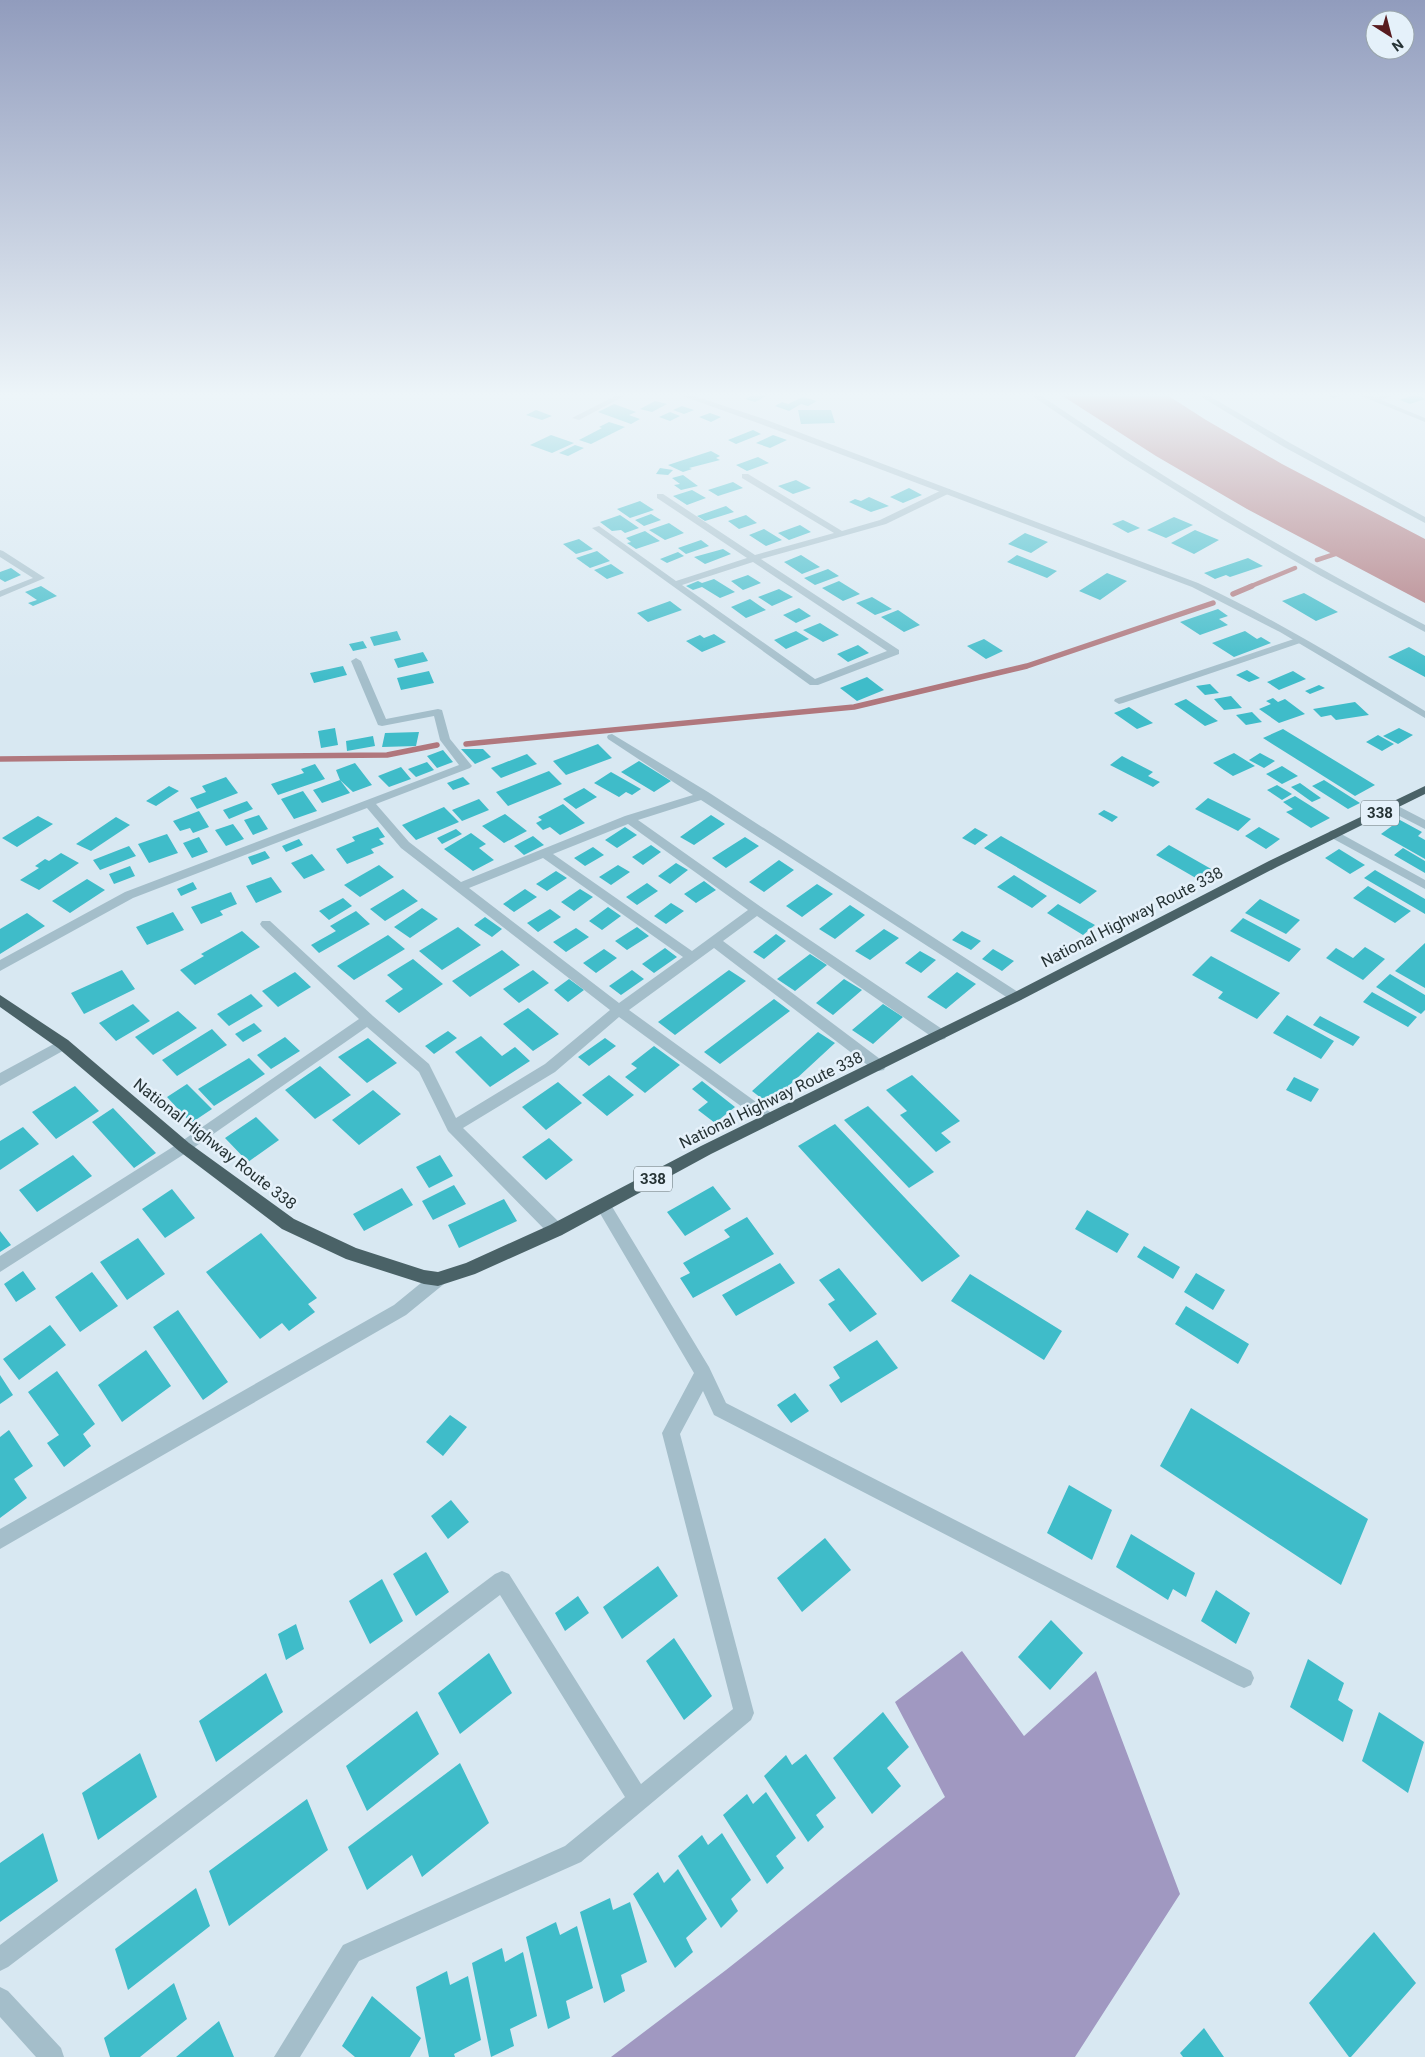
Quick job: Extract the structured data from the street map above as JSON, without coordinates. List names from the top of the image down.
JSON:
{
  "streets": {
    "highway": ["338", "National Highway Route 338"]
  },
  "north": "bottom right"
}
